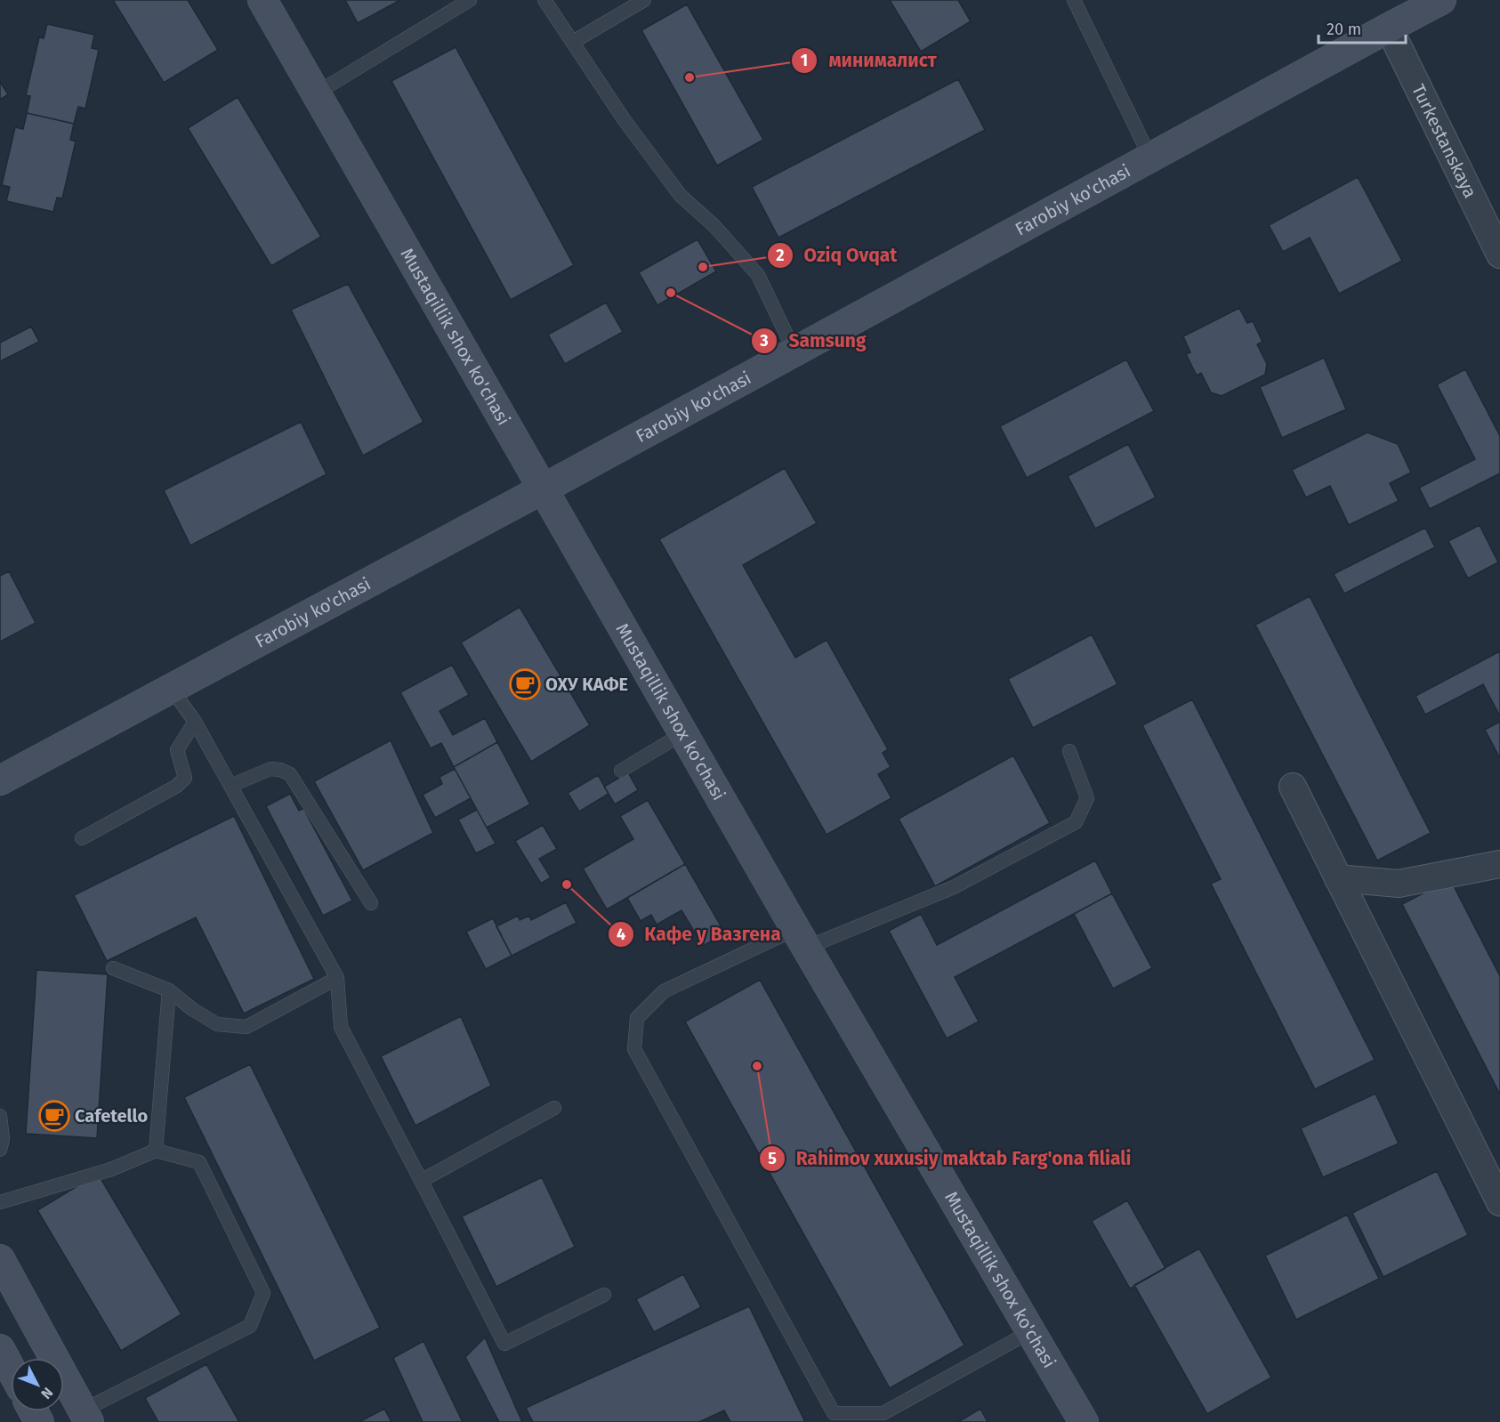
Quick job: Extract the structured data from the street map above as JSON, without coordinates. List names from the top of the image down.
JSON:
{
  "streets": {
    "main road": ["Farobiy ko'chasi", "Mustaqillik shox ko'chasi"],
    "street": ["Turkestanskaya"]
  },
  "crossings": [
    ["Turkestanskaya", "Farobiy ko'chasi"],
    ["Farobiy ko'chasi", "Mustaqillik shox ko'chasi"]
  ],
  "places": {
    "other": [
      "минималист",
      "Oziq Ovqat",
      "Samsung",
      "Кафе у Вазгена",
      "Rahimov xuxusiy maktab Farg'ona filiali"
    ],
    "cafe": ["ОХУ КАФЕ", "Cafetello"]
  },
  "scale_bar": "20 m",
  "north": "bottom right"
}
